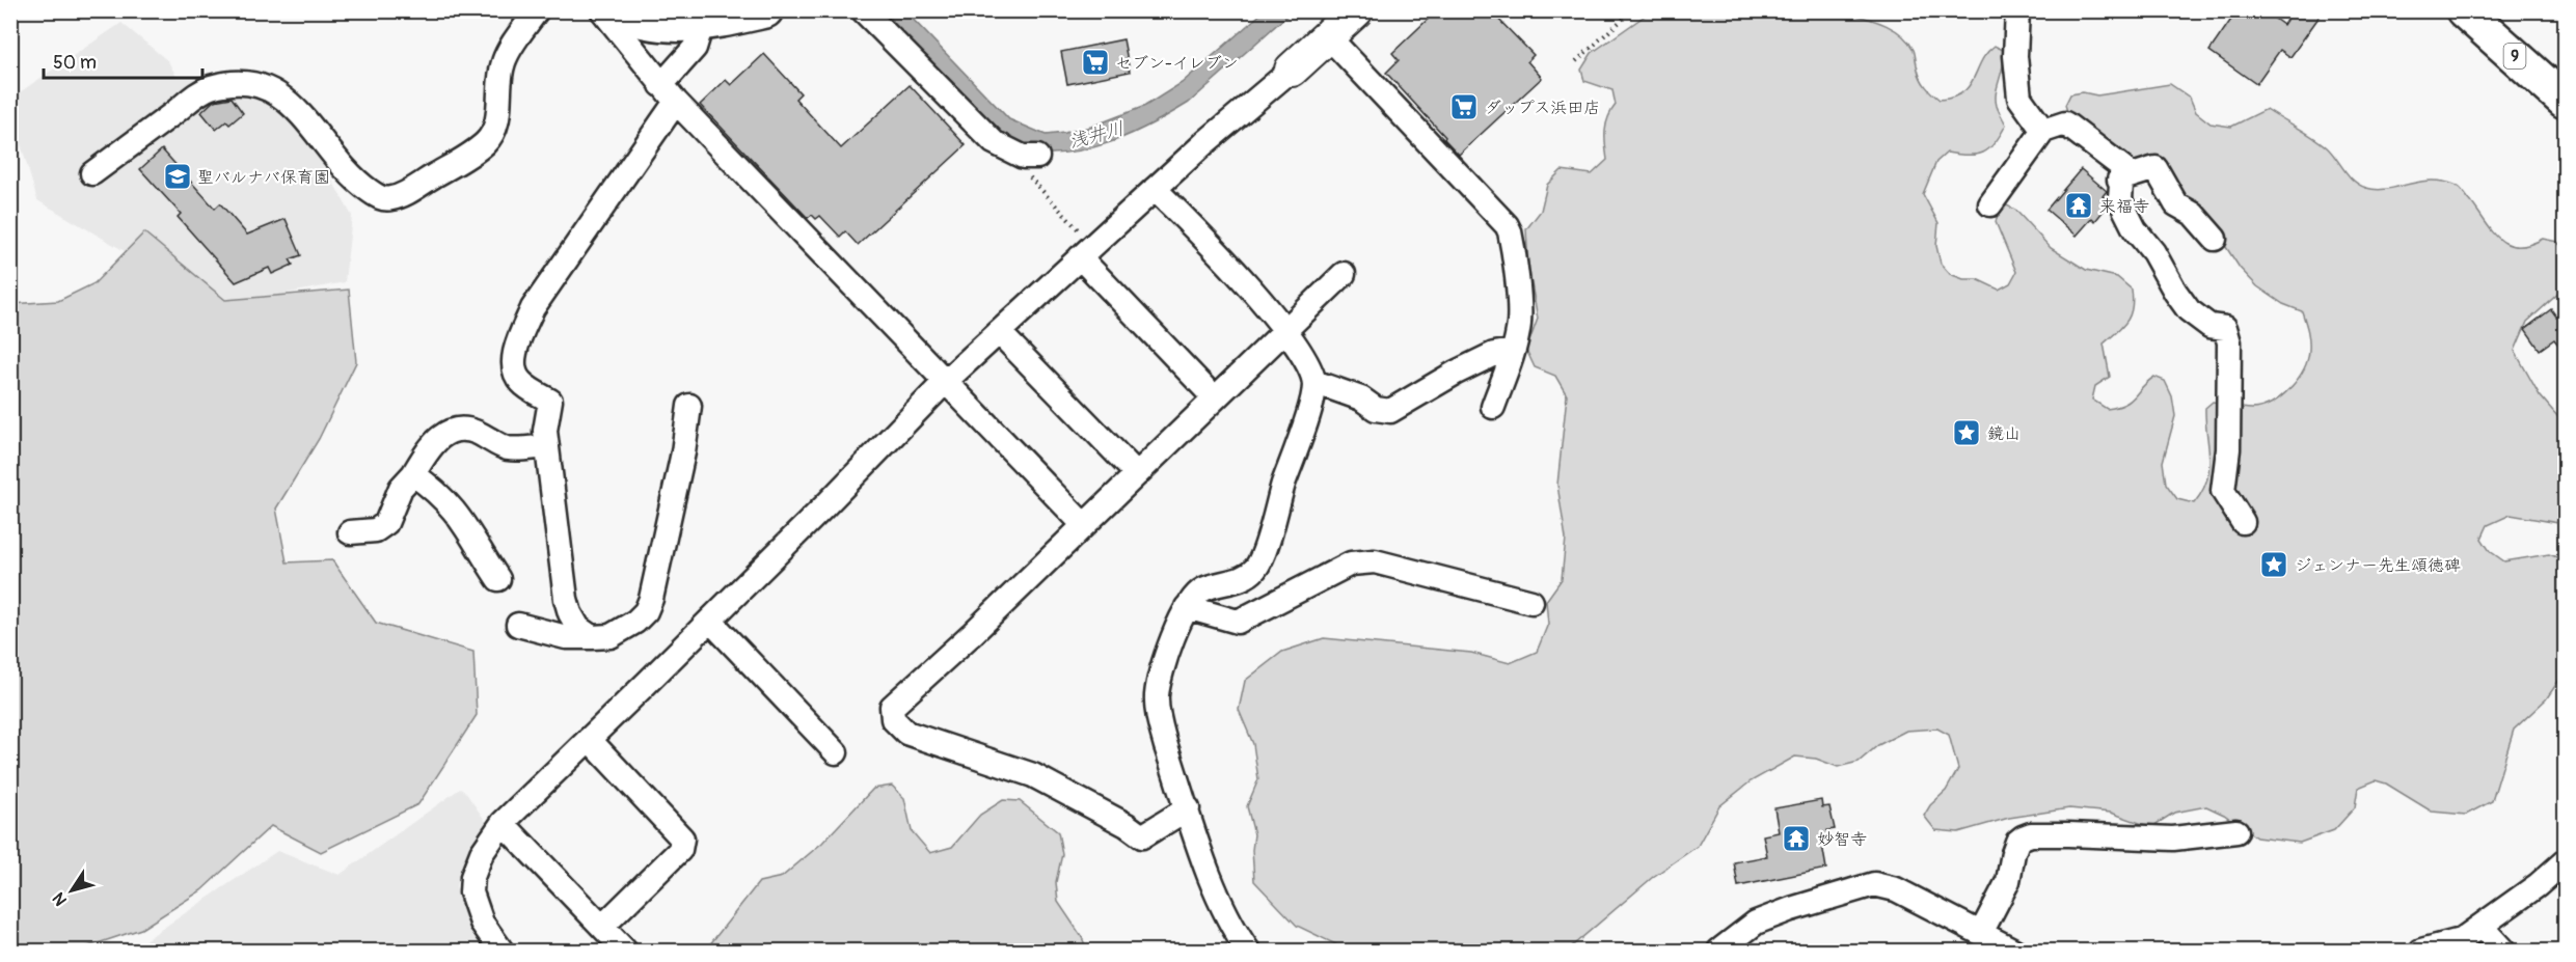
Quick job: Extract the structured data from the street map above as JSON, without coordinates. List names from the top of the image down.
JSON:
{
  "streets": {
    "highway": ["9"]
  },
  "water": ["浅井川"],
  "places": {
    "supermarket": ["セブン-イレブン", "ダップス浜田店"],
    "school or university": ["聖バルナバ保育園"],
    "temple": ["来福寺", "妙智寺"],
    "place": ["鏡山", "ジェンナー先生頌徳碑"]
  },
  "scale_bar": "50 m",
  "north": "bottom left"
}
